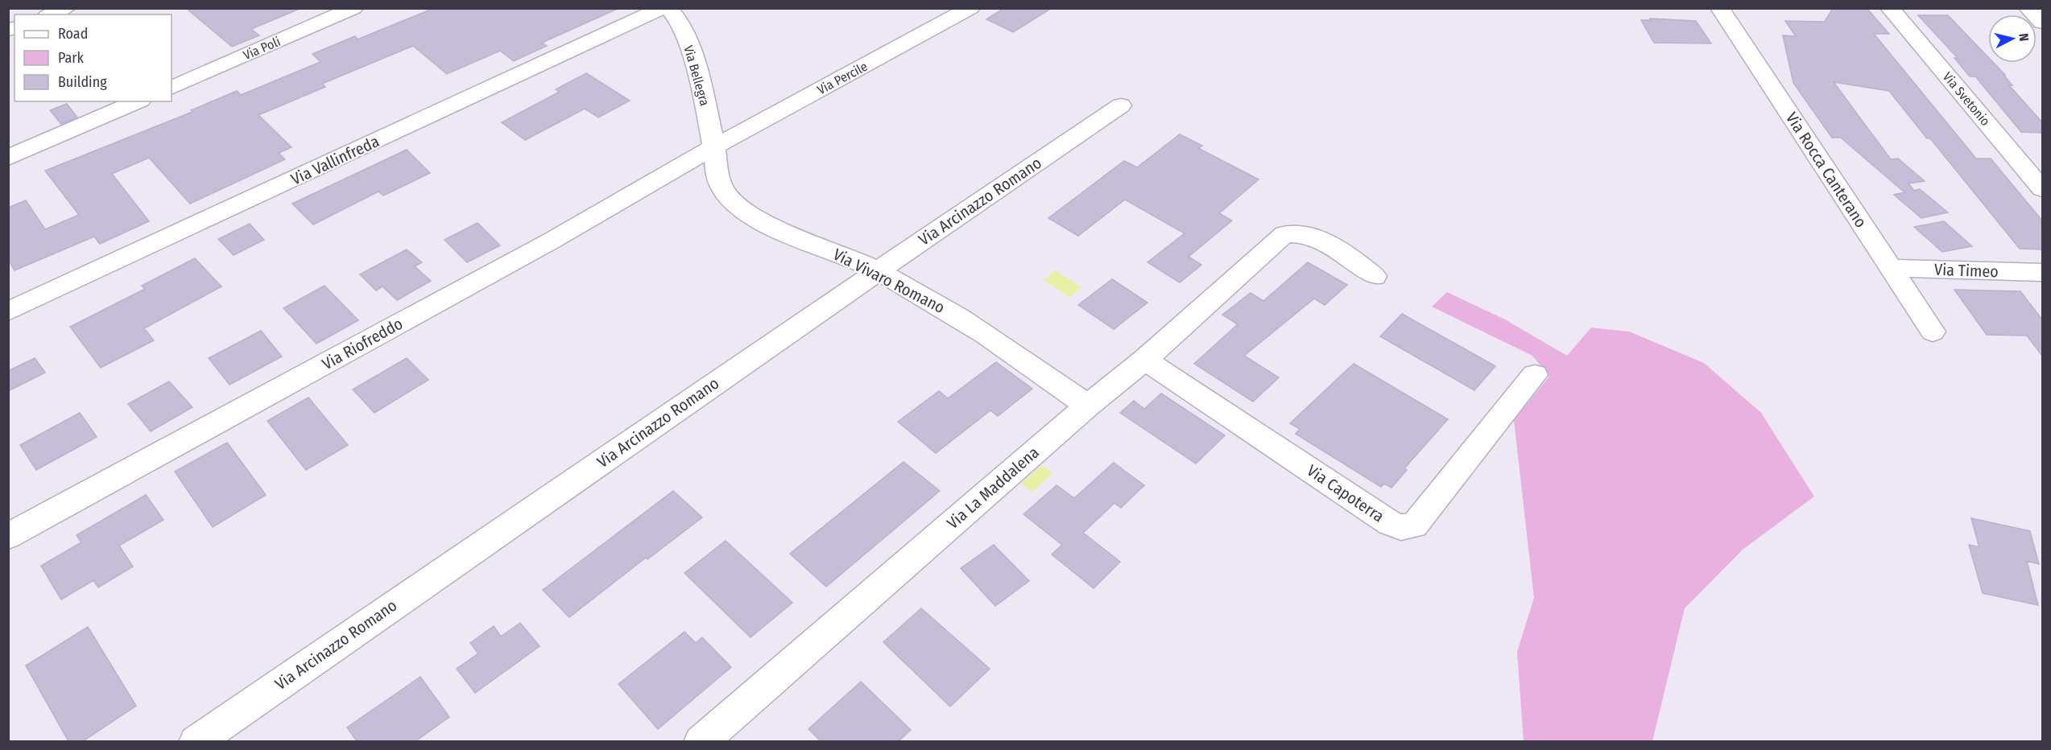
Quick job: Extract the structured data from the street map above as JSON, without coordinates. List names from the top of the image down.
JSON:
{
  "streets": {
    "street": [
      "Via Poli",
      "Via Bellegra",
      "Via Percile",
      "Via Svetonio",
      "Via Vallinfreda",
      "Via Rocca Canterano",
      "Via Arcinazzo Romano",
      "Via Timeo",
      "Via Vivaro Romano",
      "Via Riofreddo",
      "Via La Maddalena",
      "Via Capoterra"
    ]
  },
  "crossings": [
    ["Via Bellegra", "Via Percile"],
    ["Via Bellegra", "Via Vivaro Romano"],
    ["Via Bellegra", "Via Riofreddo"],
    ["Via Percile", "Via Vivaro Romano"],
    ["Via Percile", "Via Riofreddo"],
    ["Via Rocca Canterano", "Via Timeo"],
    ["Via Arcinazzo Romano", "Via Vivaro Romano"],
    ["Via Vivaro Romano", "Via Riofreddo"],
    ["Via Vivaro Romano", "Via La Maddalena"],
    ["Via La Maddalena", "Via Capoterra"]
  ],
  "legend": ["Road", "Park", "Building"],
  "north": "right"
}
